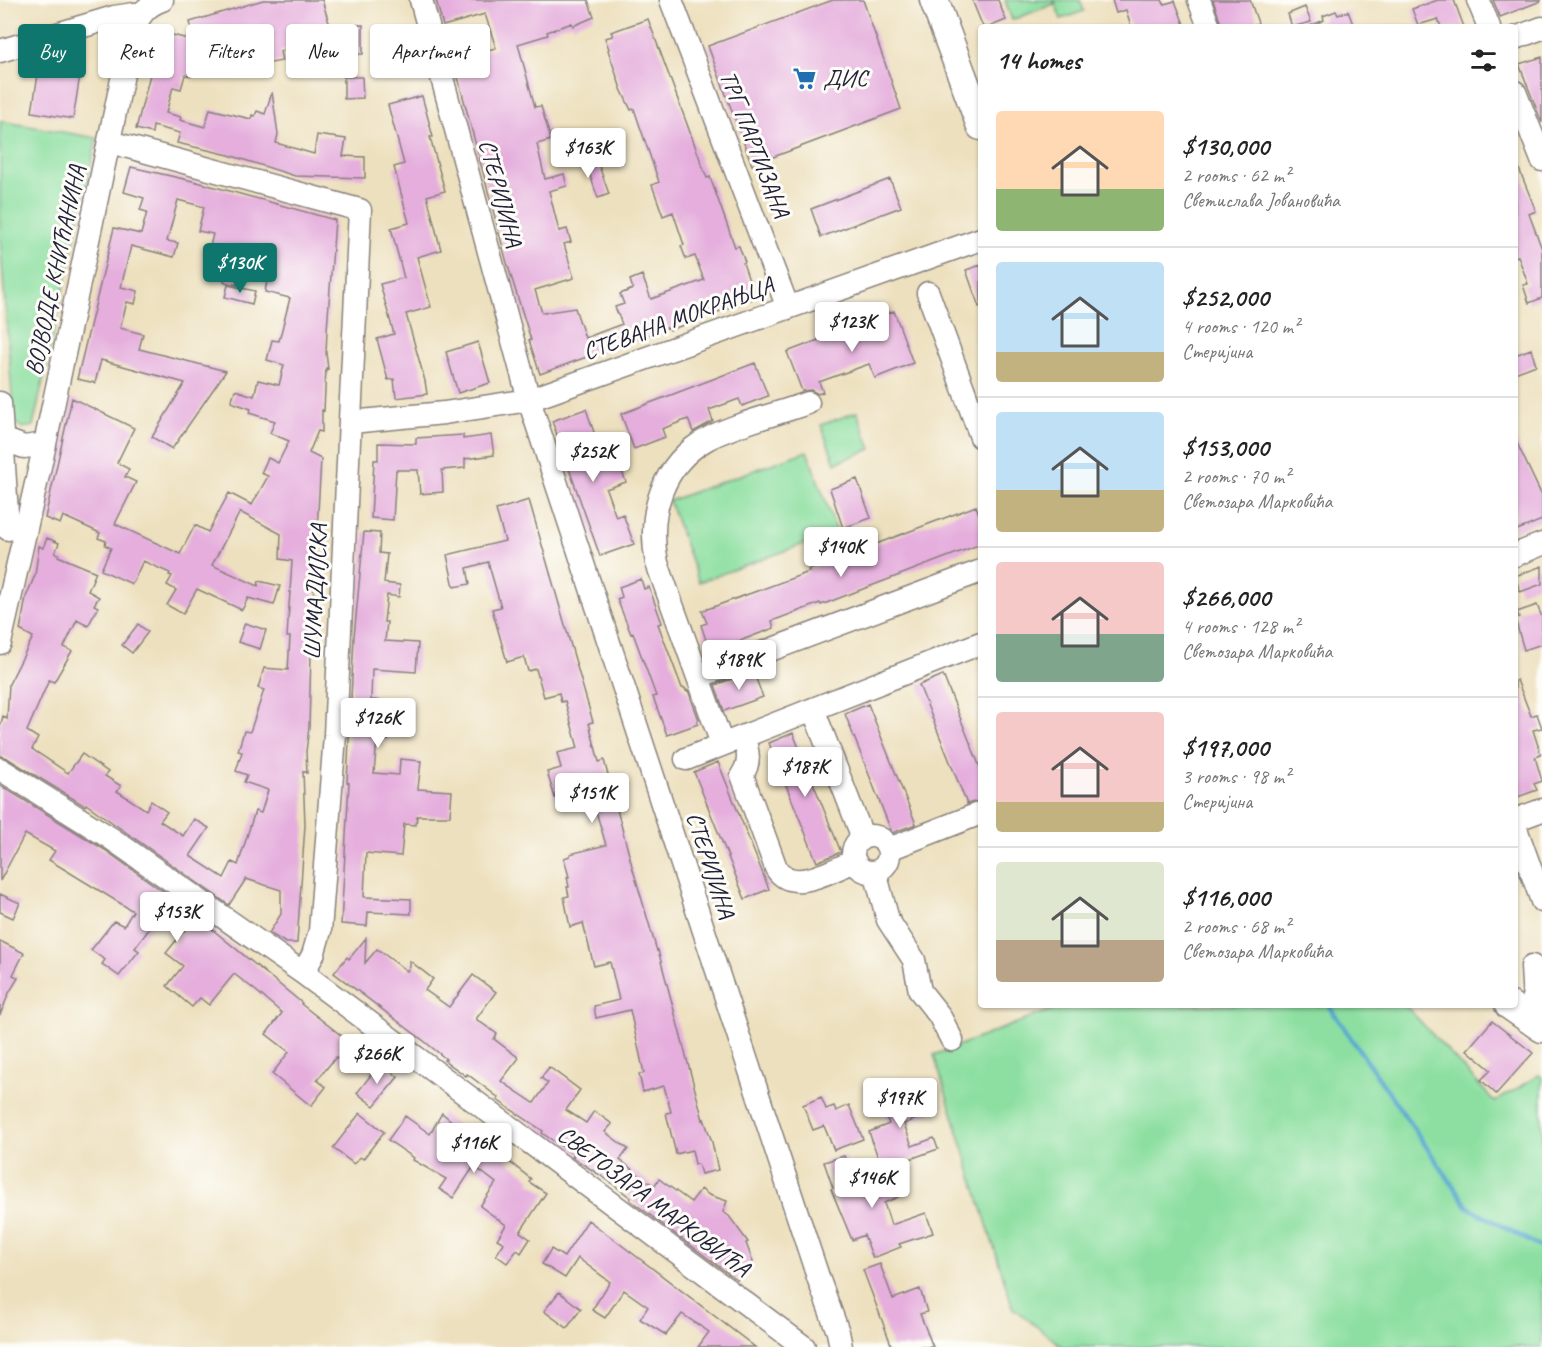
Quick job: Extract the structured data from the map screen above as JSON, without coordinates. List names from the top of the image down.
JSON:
{
  "streets": {
    "street": [
      "ТРГ ПАРТИЗАНА",
      "СТЕРИЈИНА",
      "ВОЈВОДЕ КНИЋАНИНА",
      "СТЕВАНА МОКРАЊЦА",
      "ШУМАДИЈСКА",
      "СВЕТОЗАРА МАРКОВИЋА"
    ]
  },
  "crossings": [
    ["ТРГ ПАРТИЗАНА", "СТЕВАНА МОКРАЊЦА"],
    ["СТЕРИЈИНА", "СТЕВАНА МОКРАЊЦА"],
    ["ВОЈВОДЕ КНИЋАНИНА", "ШУМАДИЈСКА"],
    ["ШУМАДИЈСКА", "СВЕТОЗАРА МАРКОВИЋА"]
  ],
  "places": {
    "supermarket": ["ДИС"]
  },
  "page": {
    "chip": [
      "Buy",
      "Rent",
      "Filters",
      "New",
      "Apartment"
    ],
    "heading": "14 homes",
    "list": [
      {
        "name": "$130,000",
        "note": "2 rooms · 62 m² · Светислава Јовановића"
      },
      {
        "name": "$252,000",
        "note": "4 rooms · 120 m² · Стеријина"
      },
      {
        "name": "$153,000",
        "note": "2 rooms · 70 m² · Светозара Марковића"
      },
      {
        "name": "$266,000",
        "note": "4 rooms · 128 m² · Светозара Марковића"
      },
      {
        "name": "$197,000",
        "note": "3 rooms · 98 m² · Стеријина"
      },
      {
        "name": "$116,000",
        "note": "2 rooms · 68 m² · Светозара Марковића"
      }
    ],
    "price": [
      "$163K",
      "$130K",
      "$123K",
      "$252K",
      "$140K",
      "$189K",
      "$126K",
      "$187K",
      "$151K",
      "$153K",
      "$266K",
      "$197K",
      "$116K",
      "$146K"
    ]
  }
}
